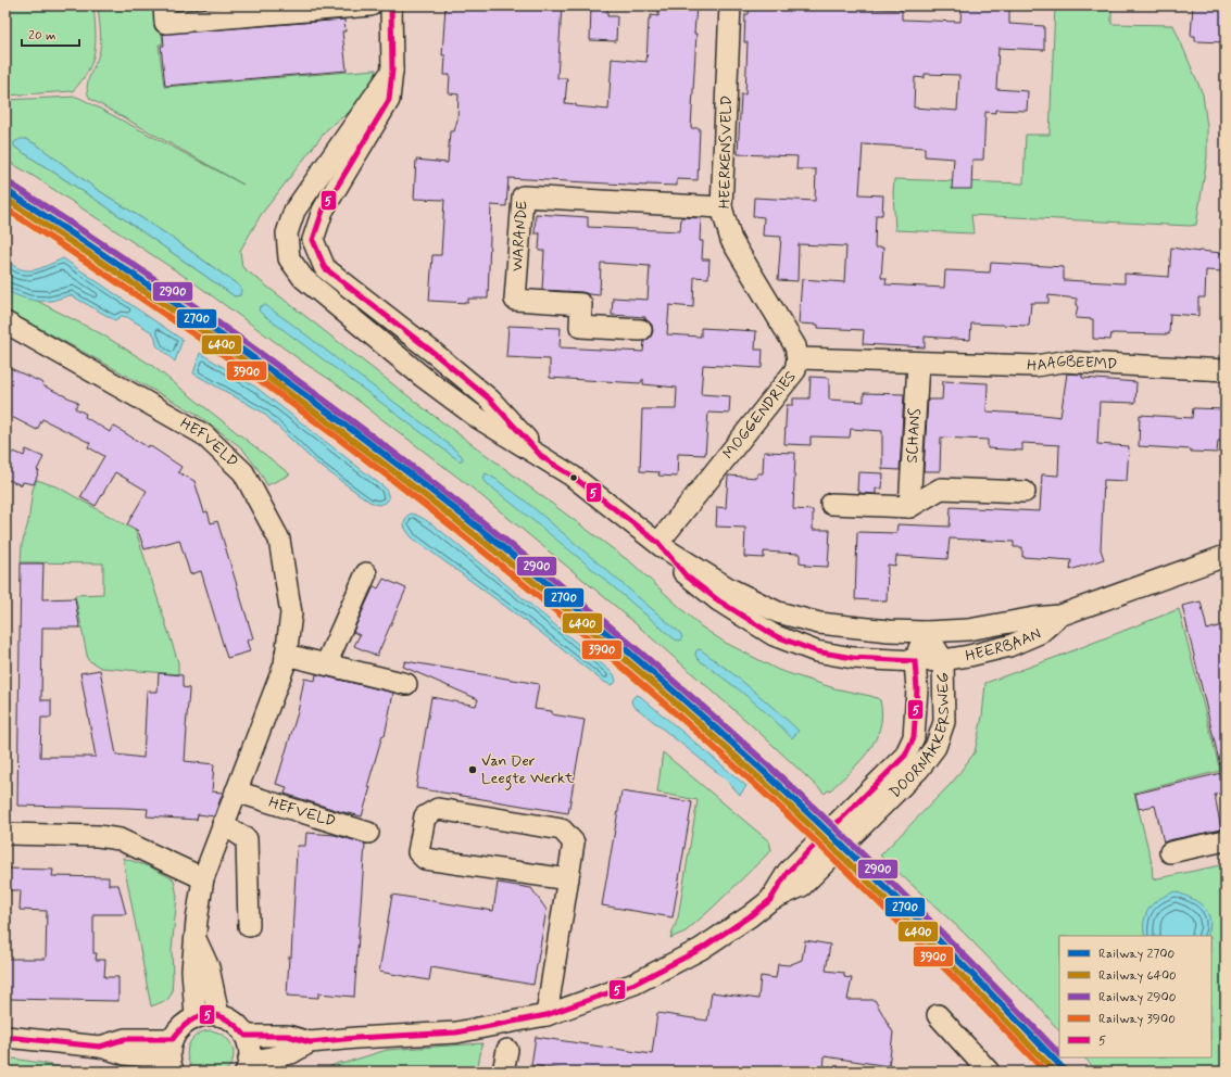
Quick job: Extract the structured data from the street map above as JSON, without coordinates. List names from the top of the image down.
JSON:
{
  "streets": {
    "street": [
      "HEERKENSVELD",
      "WARANDE",
      "HAAGBEEMD",
      "MOGGENDRIES",
      "SCHANS",
      "HEFVELD",
      "HEERBAAN",
      "DOORNAKKERSWEG"
    ]
  },
  "crossings": [
    ["HEERKENSVELD", "WARANDE"],
    ["HEERKENSVELD", "MOGGENDRIES"],
    ["HAAGBEEMD", "MOGGENDRIES"],
    ["HAAGBEEMD", "SCHANS"],
    ["MOGGENDRIES", "SCHANS"],
    ["MOGGENDRIES", "HEERBAAN"],
    ["HEERBAAN", "DOORNAKKERSWEG"]
  ],
  "places": ["Van Der Leegte Werkt"],
  "lines": [
    "transit line 5",
    "rail line 2900",
    "rail line 2700",
    "rail line 6400",
    "rail line 3900"
  ],
  "legend": [
    "Railway 2700",
    "Railway 6400",
    "Railway 2900",
    "Railway 3900",
    "5"
  ],
  "scale_bar": "20 m"
}
